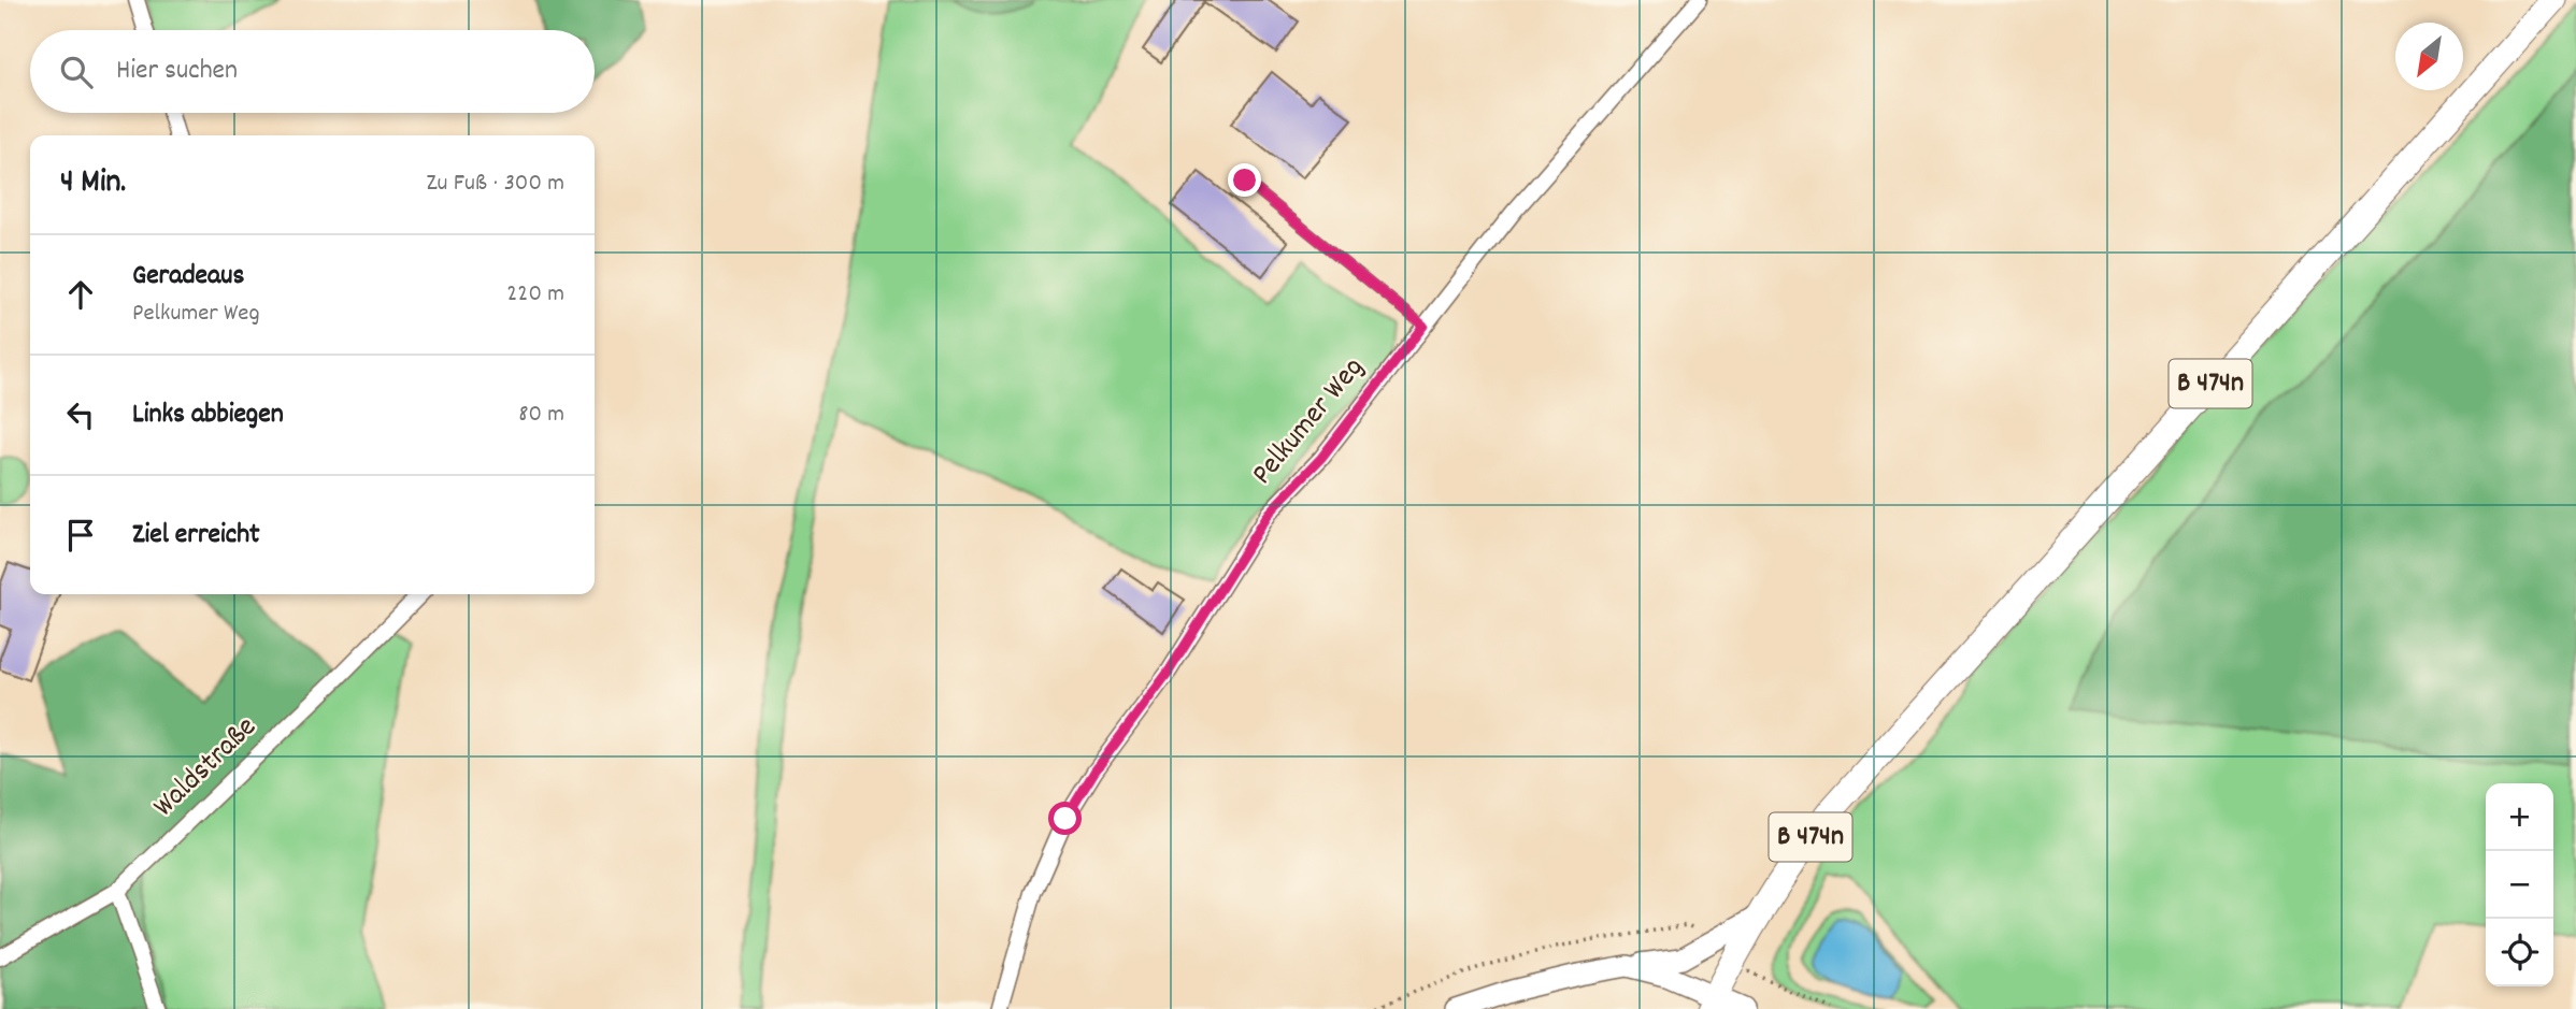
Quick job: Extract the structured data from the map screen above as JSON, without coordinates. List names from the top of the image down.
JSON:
{
  "streets": {
    "main road": ["B 474n"],
    "street": ["Pelkumer Weg", "Waldstraße"]
  },
  "north": "bottom left",
  "page": {
    "search": "Hier suchen",
    "heading": ["4 Min.", "Zu Fuß · 300 m"],
    "list": [
      ["Geradeaus", "Pelkumer Weg", "220 m"],
      ["Links abbiegen", "80 m"],
      "Ziel erreicht"
    ],
    "map_buttons": ["+", "−"]
  }
}
